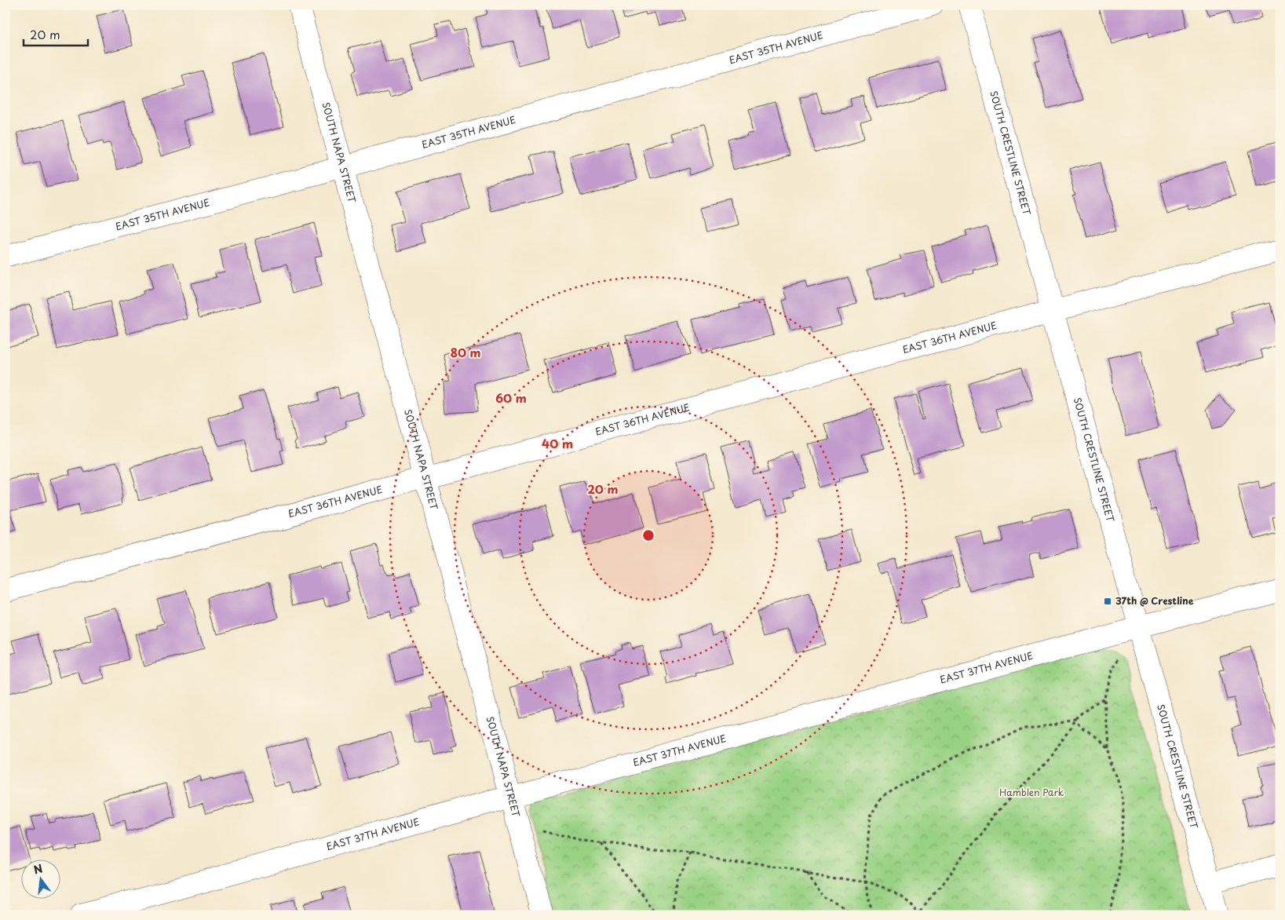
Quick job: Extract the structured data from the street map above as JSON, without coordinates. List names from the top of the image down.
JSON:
{
  "streets": {
    "street": [
      "EAST 35TH AVENUE",
      "SOUTH NAPA STREET",
      "SOUTH CRESTLINE STREET",
      "EAST 36TH AVENUE",
      "EAST 37TH AVENUE"
    ]
  },
  "crossings": [
    ["EAST 35TH AVENUE", "SOUTH NAPA STREET"],
    ["SOUTH NAPA STREET", "EAST 36TH AVENUE"],
    ["SOUTH NAPA STREET", "EAST 37TH AVENUE"],
    ["SOUTH CRESTLINE STREET", "EAST 36TH AVENUE"],
    ["SOUTH CRESTLINE STREET", "EAST 37TH AVENUE"]
  ],
  "parks": ["Hamblen Park"],
  "places": {
    "transit": ["37th @ Crestline"]
  },
  "scale_bar": "20 m",
  "north": "top",
  "rings": [
    "80 m",
    "60 m",
    "40 m",
    "20 m"
  ]
}
